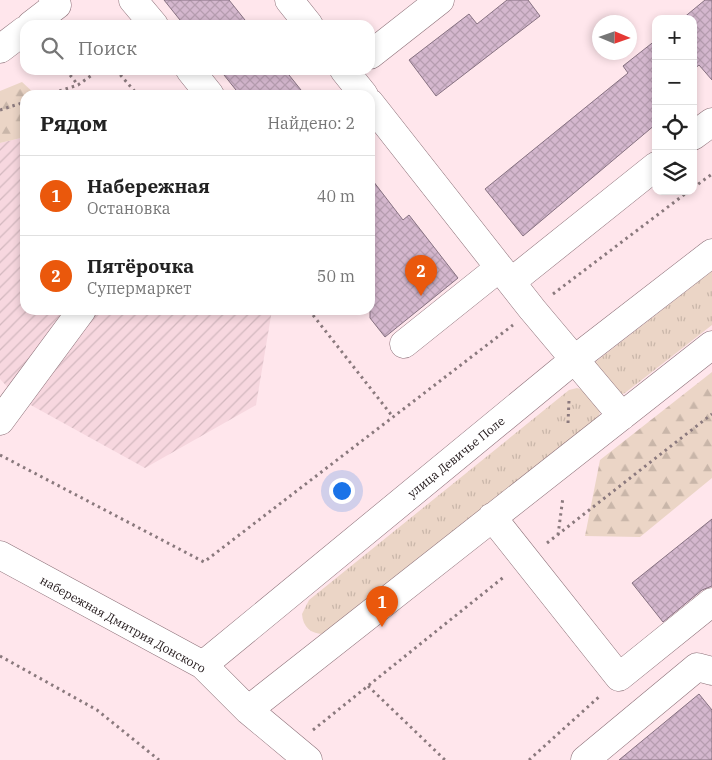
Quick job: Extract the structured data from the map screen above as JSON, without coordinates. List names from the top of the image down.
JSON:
{
  "streets": {
    "street": ["улица Девичье Поле", "набережная Дмитрия Донского"]
  },
  "crossings": [
    ["улица Девичье Поле", "набережная Дмитрия Донского"]
  ],
  "north": "right",
  "page": {
    "map_buttons": ["+", "−"],
    "search": "Поиск",
    "heading": ["Рядом", "Найдено: 2"],
    "list": [
      {
        "mark": "1",
        "name": "Набережная",
        "note": "Остановка",
        "value": "40 m"
      },
      {
        "mark": "2",
        "name": "Пятёрочка",
        "note": "Супермаркет",
        "value": "50 m"
      }
    ],
    "pins": ["2", "1"]
  }
}
